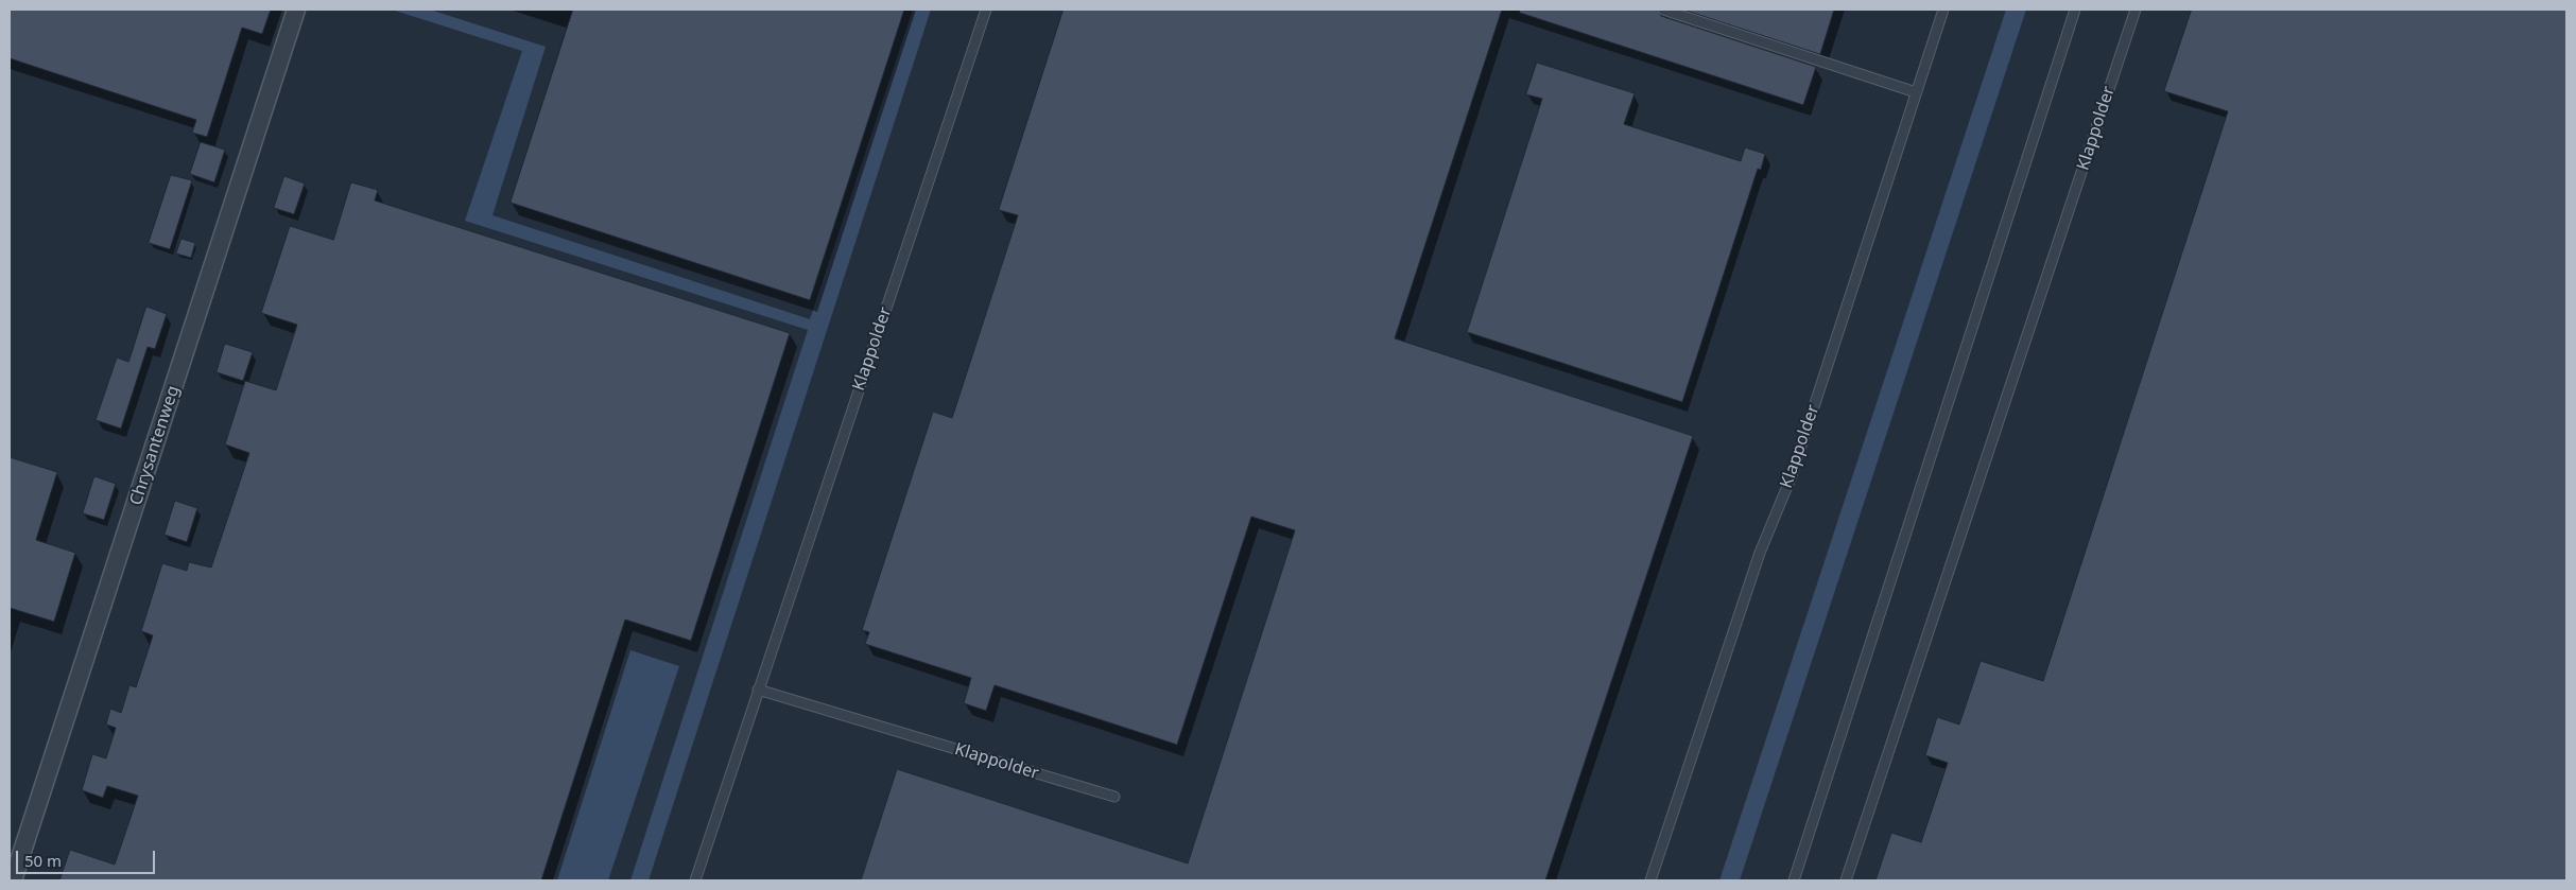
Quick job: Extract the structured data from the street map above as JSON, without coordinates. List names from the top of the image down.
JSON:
{
  "streets": {
    "street": ["Chrysantenweg"],
    "lane": ["Klappolder"]
  },
  "scale_bar": "50 m"
}
